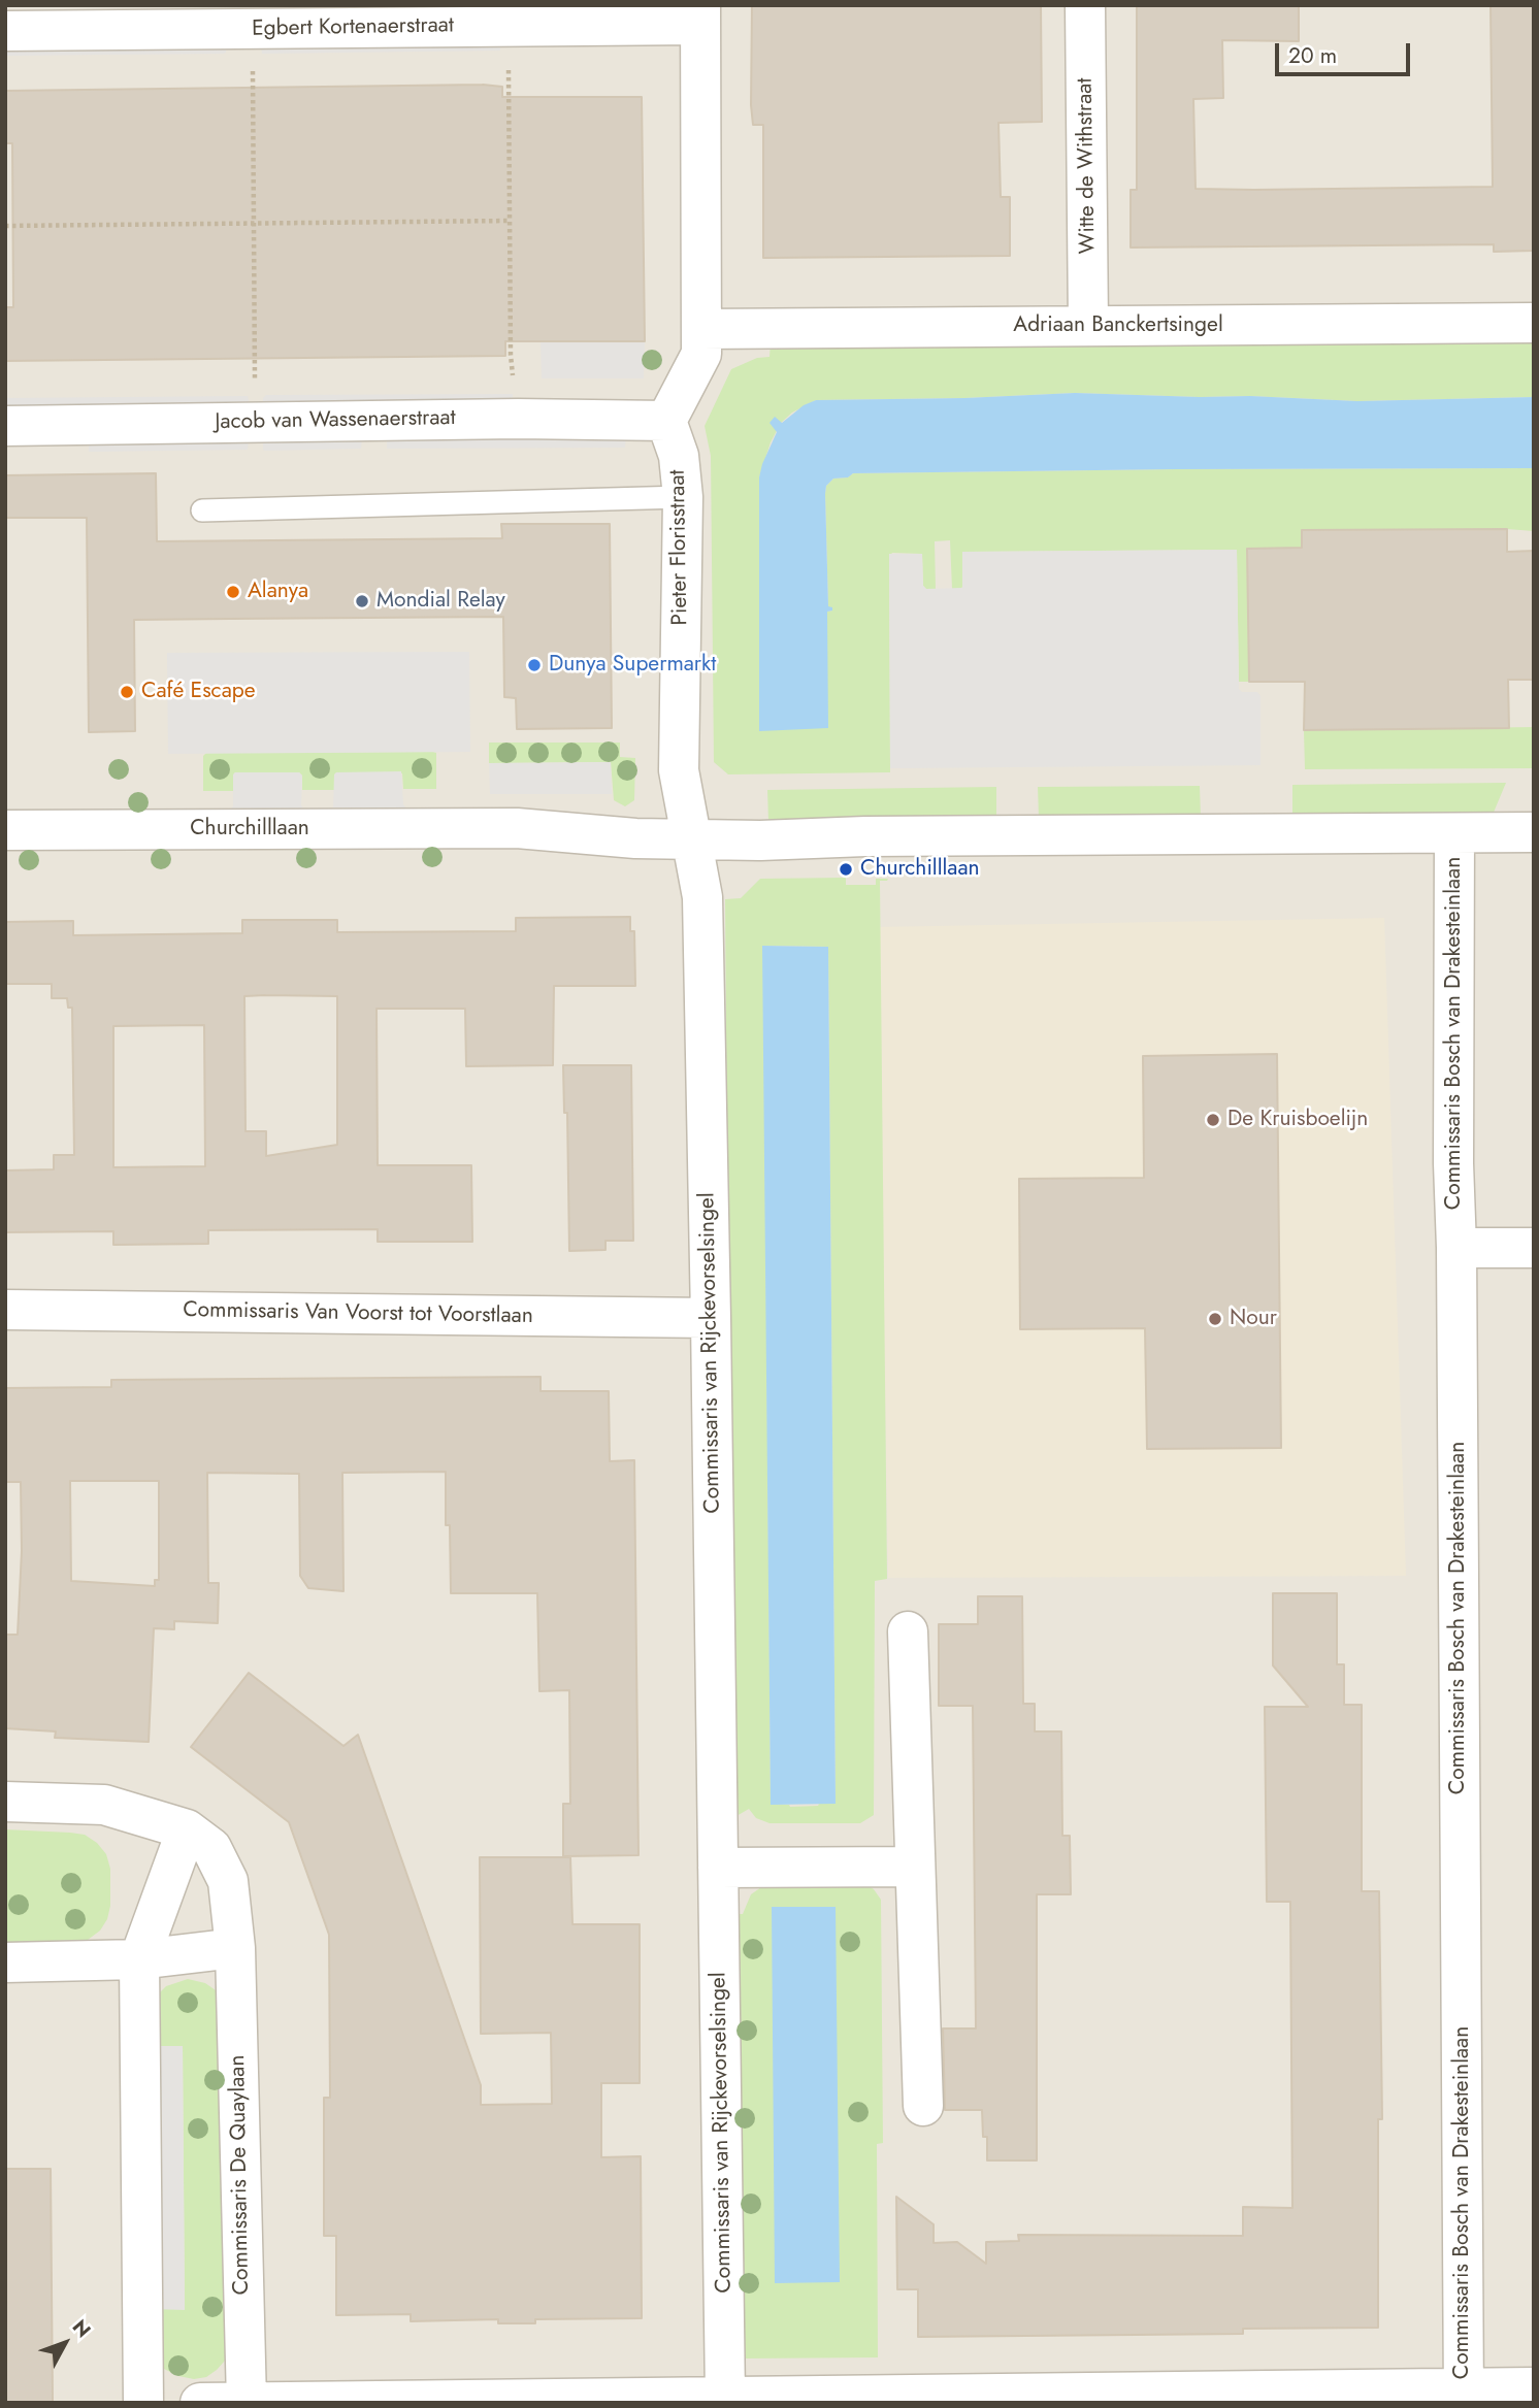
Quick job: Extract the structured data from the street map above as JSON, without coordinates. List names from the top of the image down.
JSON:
{
  "streets": {
    "street": [
      "Egbert Kortenaerstraat",
      "Witte de Withstraat",
      "Adriaan Banckertsingel",
      "Jacob van Wassenaerstraat",
      "Pieter Florisstraat",
      "Churchilllaan",
      "Commissaris Bosch van Drakesteinlaan",
      "Commissaris Van Voorst tot Voorstlaan",
      "Commissaris van Rijckevorselsingel",
      "Commissaris De Quaylaan"
    ]
  },
  "crossings": [
    ["Witte de Withstraat", "Adriaan Banckertsingel"],
    ["Jacob van Wassenaerstraat", "Pieter Florisstraat"],
    ["Pieter Florisstraat", "Churchilllaan"],
    ["Pieter Florisstraat", "Commissaris van Rijckevorselsingel"],
    ["Churchilllaan", "Commissaris Bosch van Drakesteinlaan"],
    ["Churchilllaan", "Commissaris van Rijckevorselsingel"],
    ["Commissaris Van Voorst tot Voorstlaan", "Commissaris van Rijckevorselsingel"]
  ],
  "places": [
    "Alanya",
    "Mondial Relay",
    "Dunya Supermarkt",
    "Café Escape",
    "Churchilllaan",
    "De Kruisboelijn",
    "Nour"
  ],
  "scale_bar": "20 m",
  "north": "top right"
}
